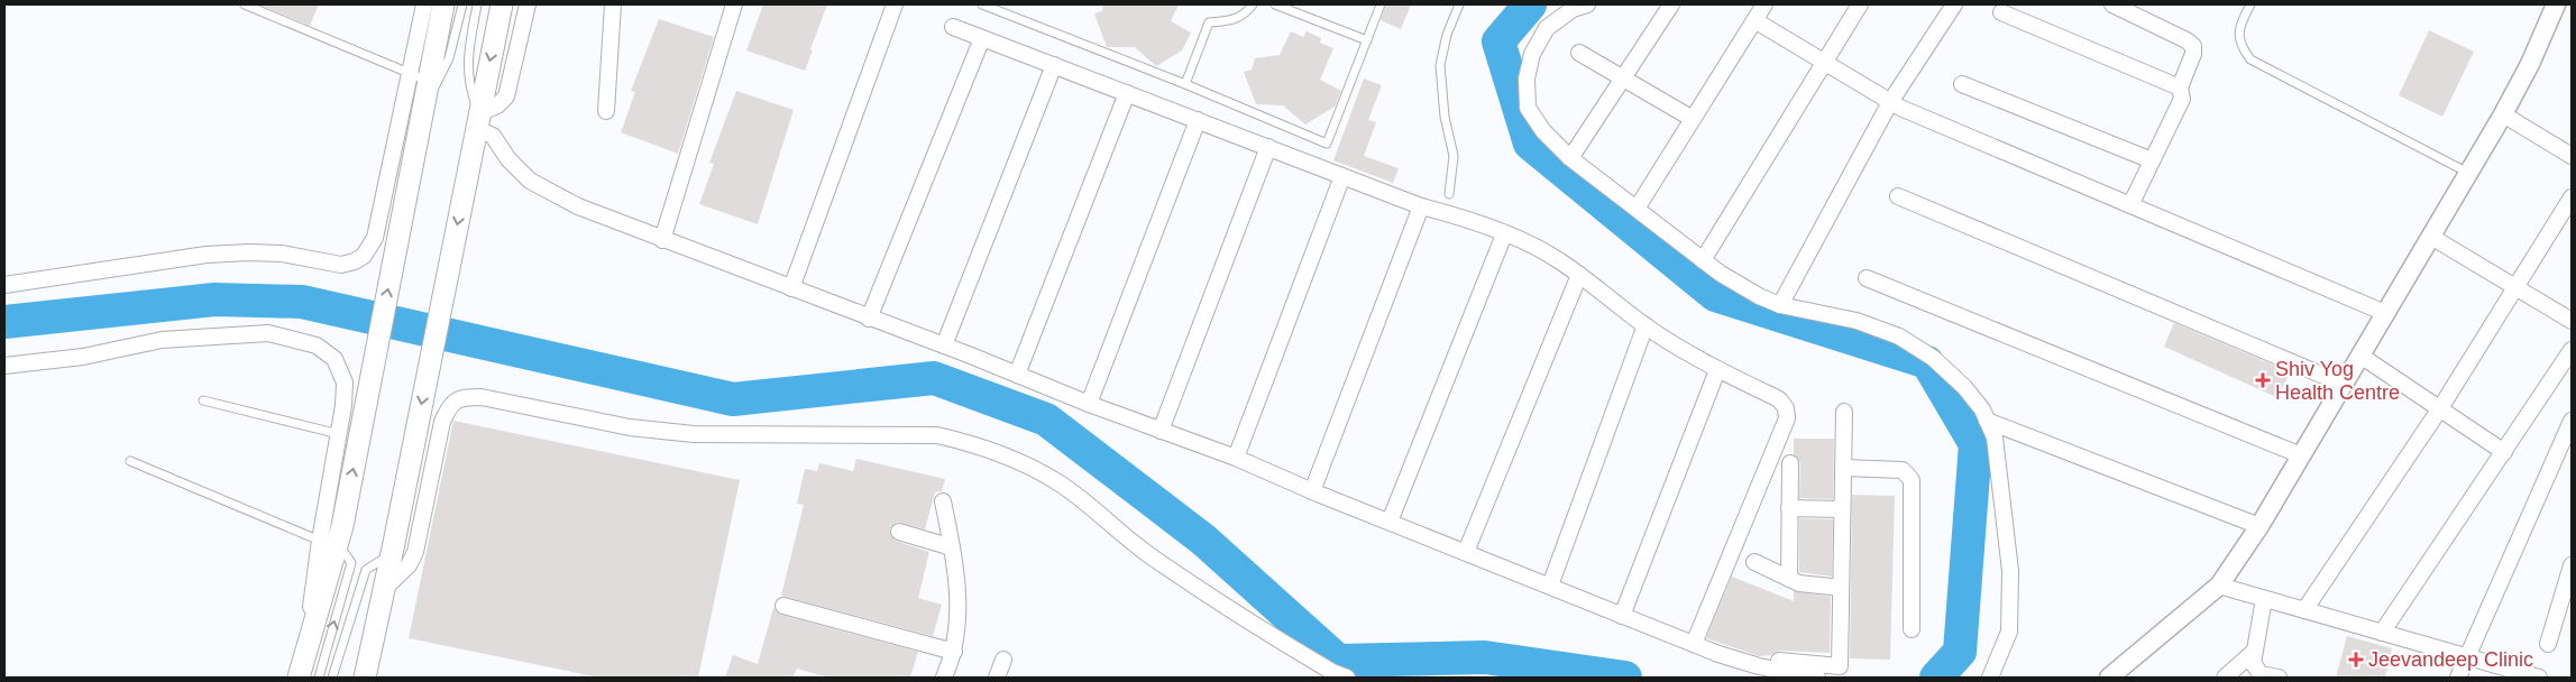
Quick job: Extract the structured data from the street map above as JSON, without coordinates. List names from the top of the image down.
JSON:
{
  "places": {
    "health": ["Shiv Yog Health Centre", "Jeevandeep Clinic"]
  }
}
